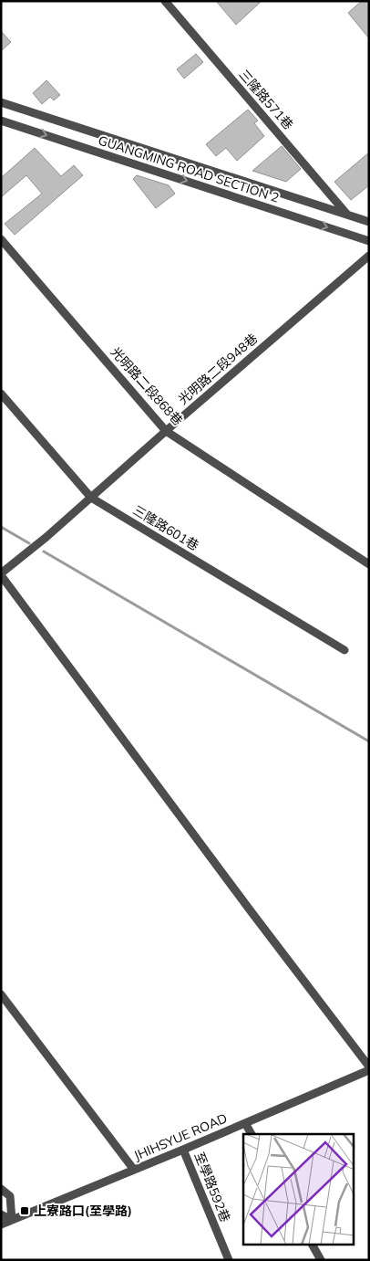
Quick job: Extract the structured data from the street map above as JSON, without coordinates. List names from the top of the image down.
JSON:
{
  "streets": {
    "street": [
      "三隆路571巷",
      "GUANGMING ROAD SECTION 2",
      "光明路二段948巷",
      "光明路二段868巷",
      "三隆路601巷",
      "JHIHSYUE ROAD",
      "至學路592巷"
    ]
  },
  "crossings": [
    ["三隆路571巷", "GUANGMING ROAD SECTION 2"],
    ["光明路二段948巷", "光明路二段868巷"],
    ["光明路二段948巷", "三隆路601巷"],
    ["JHIHSYUE ROAD", "至學路592巷"]
  ],
  "places": {
    "transit": ["上寮路口(至學路)"]
  }
}
